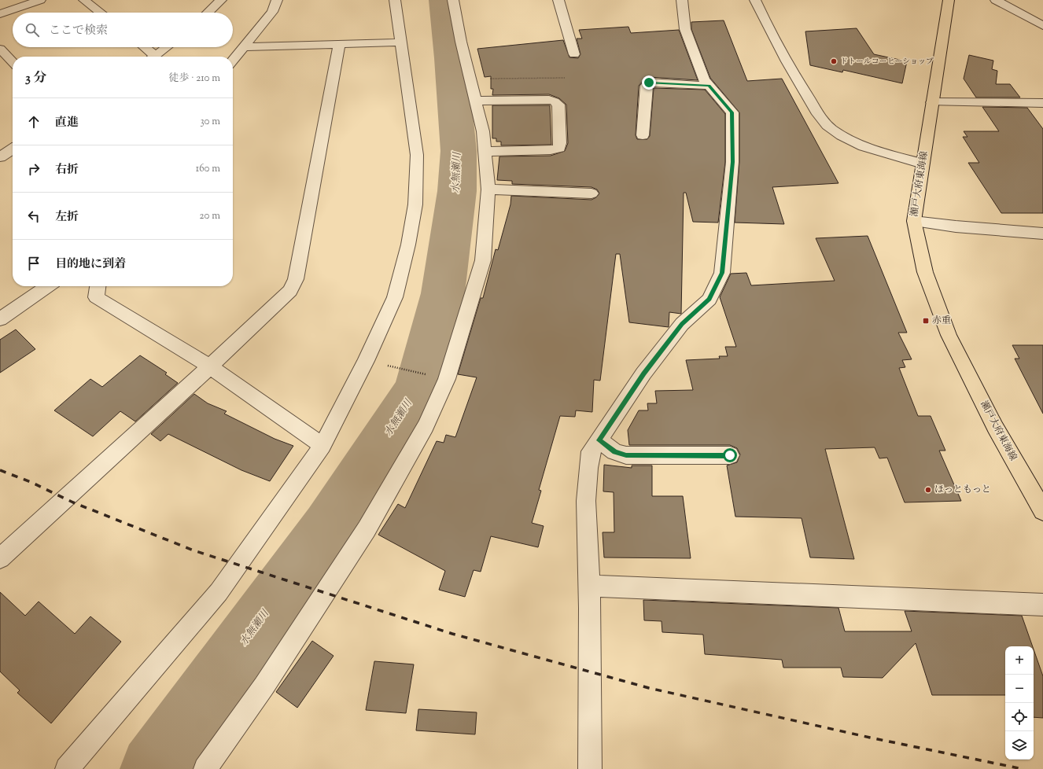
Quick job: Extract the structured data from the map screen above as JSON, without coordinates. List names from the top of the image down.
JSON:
{
  "streets": {
    "main road": ["瀬戸大府東海線"]
  },
  "water": ["水無瀬川"],
  "places": {
    "other": ["ドトールコーヒーショップ", "ほっともっと"],
    "transit": ["赤重"]
  },
  "page": {
    "search": "ここで検索",
    "heading": ["3 分", "徒歩 · 210 m"],
    "list": [
      ["直進", "30 m"],
      ["右折", "160 m"],
      ["左折", "20 m"],
      "目的地に到着"
    ],
    "map_buttons": ["+", "−"]
  }
}
